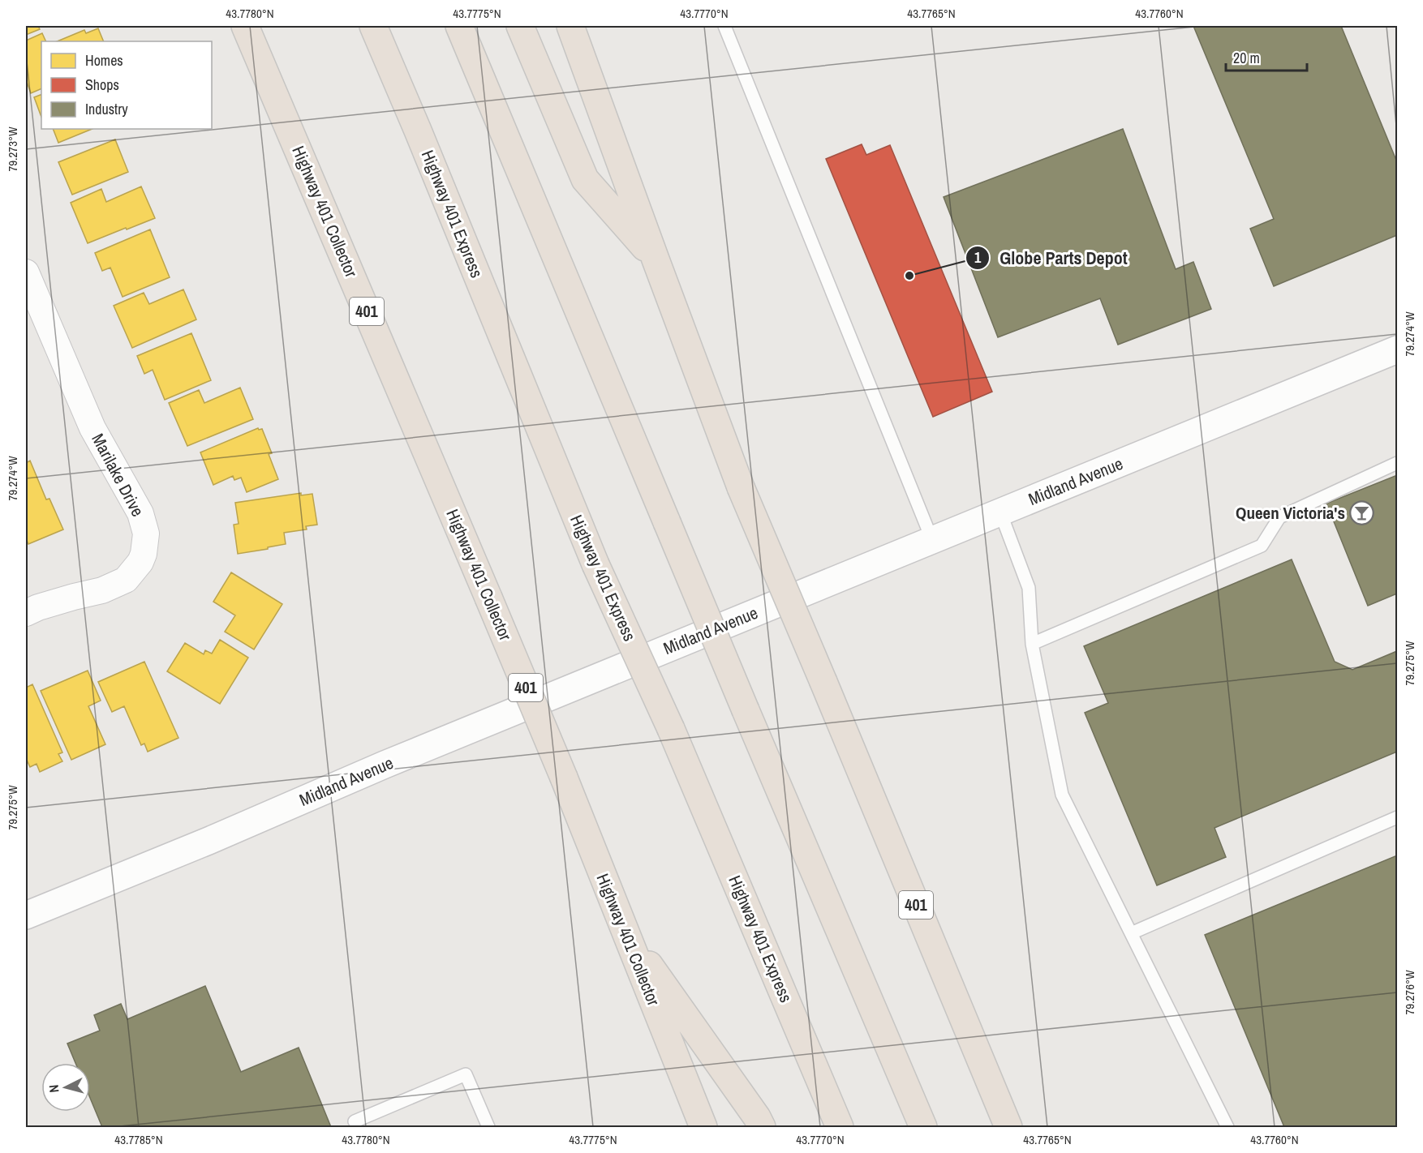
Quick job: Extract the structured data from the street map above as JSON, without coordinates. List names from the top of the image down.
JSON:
{
  "streets": {
    "highway": ["Highway 401 Collector", "Highway 401 Express", "401"],
    "main road": ["Midland Avenue"],
    "street": ["Marilake Drive"]
  },
  "places": {
    "other": ["Globe Parts Depot"],
    "bar": ["Queen Victoria's"]
  },
  "legend": ["Homes", "Shops", "Industry"],
  "scale_bar": "20 m",
  "north": "left",
  "coordinates": [
    "43.7780°N",
    "43.7775°N",
    "43.7770°N",
    "43.7765°N",
    "43.7760°N",
    "79.273°W",
    "79.274°W",
    "79.275°W",
    "79.276°W",
    "43.7785°N"
  ]
}
